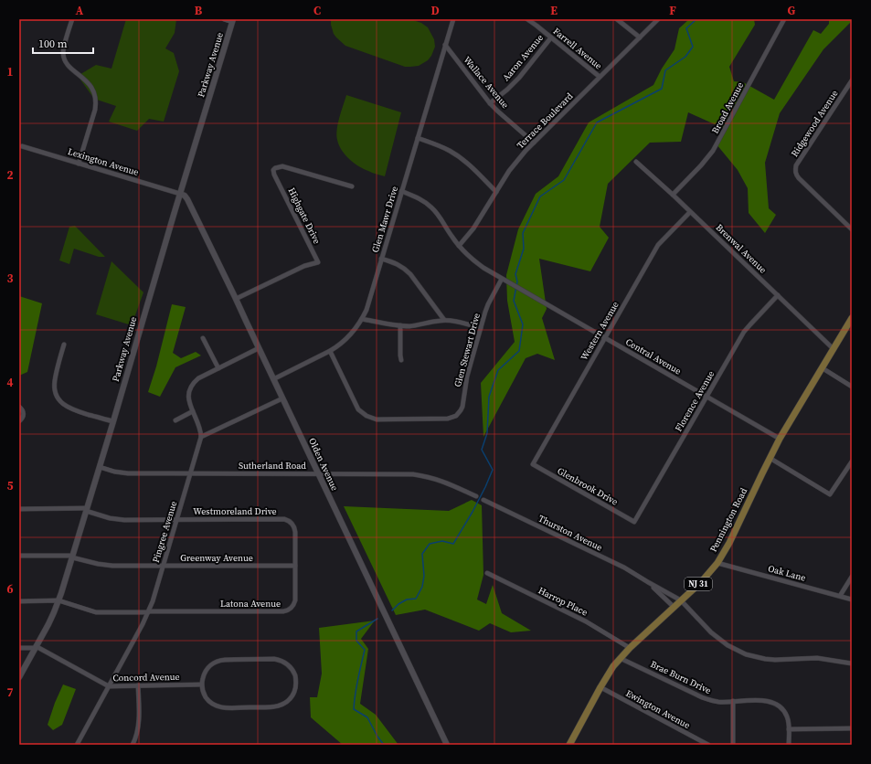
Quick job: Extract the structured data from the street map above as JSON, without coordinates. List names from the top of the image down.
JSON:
{
  "streets": {
    "main road": [
      "Parkway Avenue",
      "Olden Avenue",
      "Pennington Road",
      "NJ 31"
    ],
    "street": [
      "Farrell Avenue",
      "Aaron Avenue",
      "Wallace Avenue",
      "Broad Avenue",
      "Terrace Boulevard",
      "Ridgewood Avenue",
      "Lexington Avenue",
      "Highgate Drive",
      "Glen Mawr Drive",
      "Brenwal Avenue",
      "Western Avenue",
      "Glen Stewart Drive",
      "Central Avenue",
      "Florence Avenue",
      "Sutherland Road",
      "Glenbrook Drive",
      "Westmoreland Drive",
      "Pingree Avenue",
      "Thurston Avenue",
      "Greenway Avenue",
      "Oak Lane",
      "Harrop Place",
      "Latona Avenue",
      "Concord Avenue",
      "Brae Burn Drive",
      "Ewington Avenue"
    ]
  },
  "crossings": [
    ["Farrell Avenue", "Aaron Avenue"],
    ["Farrell Avenue", "Terrace Boulevard"],
    ["Aaron Avenue", "Wallace Avenue"],
    ["Parkway Avenue", "Lexington Avenue"],
    ["Parkway Avenue", "Olden Avenue"],
    ["Parkway Avenue", "Sutherland Road"],
    ["Parkway Avenue", "Westmoreland Drive"],
    ["Parkway Avenue", "Greenway Avenue"],
    ["Parkway Avenue", "Latona Avenue"],
    ["Parkway Avenue", "Concord Avenue"],
    ["Wallace Avenue", "Terrace Boulevard"],
    ["Wallace Avenue", "Glen Mawr Drive"],
    ["Broad Avenue", "Brenwal Avenue"],
    ["Terrace Boulevard", "Central Avenue"],
    ["Lexington Avenue", "Olden Avenue"],
    ["Highgate Drive", "Olden Avenue"],
    ["Glen Mawr Drive", "Glen Stewart Drive"],
    ["Glen Mawr Drive", "Central Avenue"],
    ["Glen Mawr Drive", "Olden Avenue"],
    ["Brenwal Avenue", "Western Avenue"],
    ["Brenwal Avenue", "Florence Avenue"],
    ["Brenwal Avenue", "Pennington Road"],
    ["Western Avenue", "Central Avenue"],
    ["Western Avenue", "Glenbrook Drive"],
    ["Glen Stewart Drive", "Central Avenue"],
    ["Central Avenue", "Florence Avenue"],
    ["Central Avenue", "Pennington Road"],
    ["Florence Avenue", "Glenbrook Drive"],
    ["Olden Avenue", "Sutherland Road"],
    ["Olden Avenue", "Pingree Avenue"],
    ["Sutherland Road", "Pingree Avenue"],
    ["Westmoreland Drive", "Pingree Avenue"],
    ["Westmoreland Drive", "Latona Avenue"],
    ["Pennington Road", "Thurston Avenue"],
    ["Pennington Road", "Oak Lane"],
    ["Pennington Road", "Harrop Place"],
    ["Pennington Road", "Brae Burn Drive"],
    ["Pennington Road", "Ewington Avenue"],
    ["Pingree Avenue", "Greenway Avenue"],
    ["Pingree Avenue", "Latona Avenue"],
    ["Pingree Avenue", "Concord Avenue"],
    ["Greenway Avenue", "Latona Avenue"]
  ],
  "scale_bar": "100 m",
  "grid": {
    "columns": [
      "A",
      "B",
      "C",
      "D",
      "E",
      "F",
      "G"
    ],
    "rows": [
      "1",
      "2",
      "3",
      "4",
      "5",
      "6",
      "7"
    ]
  }
}
